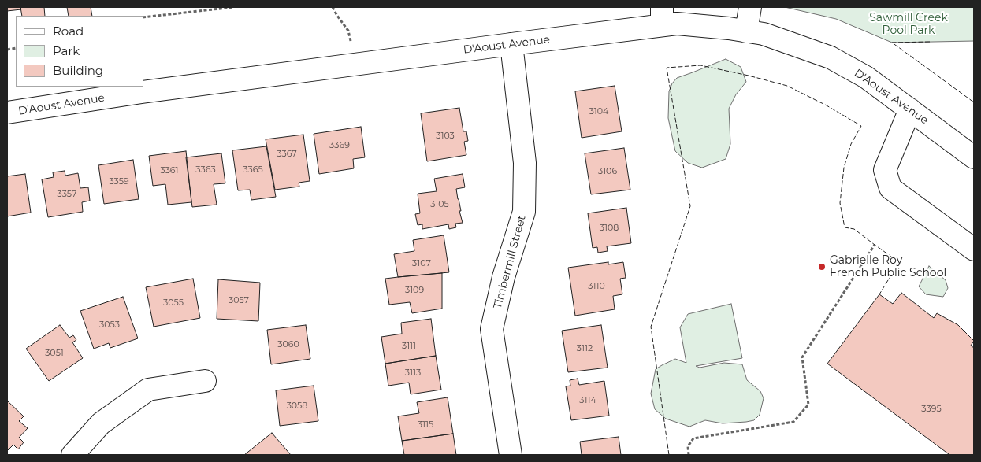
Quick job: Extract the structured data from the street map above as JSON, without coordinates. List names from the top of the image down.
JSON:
{
  "streets": {
    "street": ["D'Aoust Avenue", "Timbermill Street"]
  },
  "crossings": [
    ["D'Aoust Avenue", "Timbermill Street"]
  ],
  "parks": ["Sawmill Creek Pool Park"],
  "places": ["Gabrielle Roy French Public School"],
  "house_numbers": [
    "3104",
    "3103",
    "3369",
    "3367",
    "3363",
    "3365",
    "3361",
    "3106",
    "3359",
    "3357",
    "3105",
    "3108",
    "3107",
    "3110",
    "3109",
    "3057",
    "3055",
    "3053",
    "3060",
    "3111",
    "3112",
    "3051",
    "3113",
    "3114",
    "3058",
    "3395",
    "3115"
  ],
  "legend": ["Road", "Park", "Building"]
}
